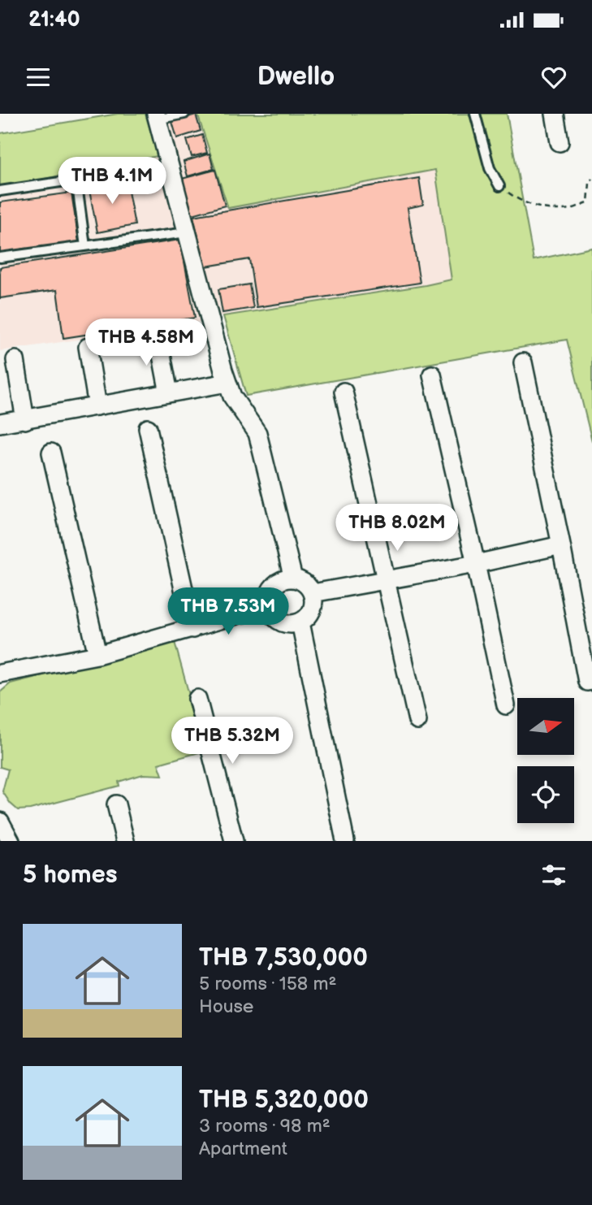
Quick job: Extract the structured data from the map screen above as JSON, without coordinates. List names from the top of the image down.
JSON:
{
  "north": "right",
  "page": {
    "status": "21:40",
    "header": "Dwello",
    "price": [
      "THB 4.1M",
      "THB 4.58M",
      "THB 8.02M",
      "THB 7.53M",
      "THB 5.32M"
    ],
    "heading": "5 homes",
    "list": [
      {
        "name": "THB 7,530,000",
        "note": "5 rooms · 158 m² · House"
      },
      {
        "name": "THB 5,320,000",
        "note": "3 rooms · 98 m² · Apartment"
      }
    ]
  }
}
